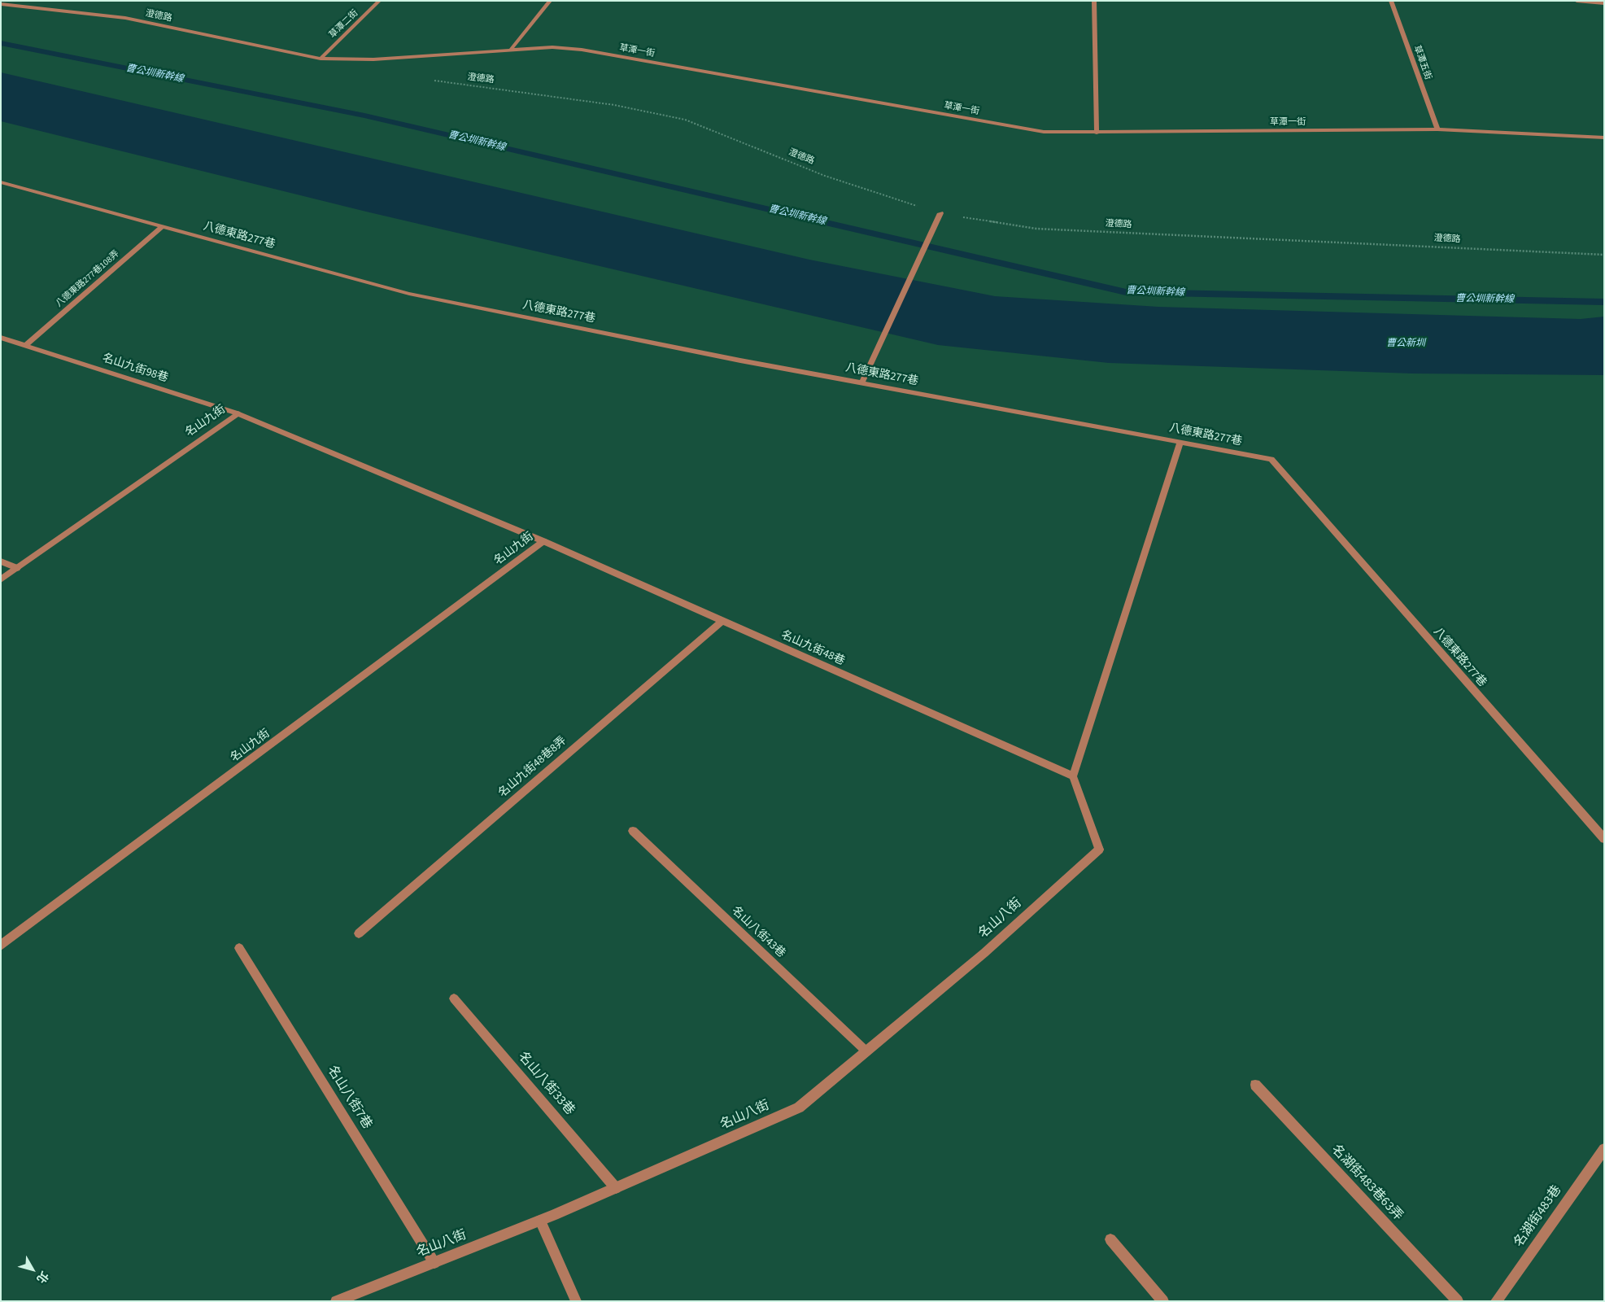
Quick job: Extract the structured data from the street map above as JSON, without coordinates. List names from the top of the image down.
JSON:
{
  "streets": {
    "street": [
      "澄德路",
      "草潭二街",
      "草潭一街",
      "草潭五街",
      "八德東路277巷",
      "八德東路277巷108弄",
      "名山九街98巷",
      "名山九街",
      "名山九街48巷",
      "名山九街48巷8弄",
      "名山八街",
      "名山八街43巷",
      "名山八街33巷",
      "名山八街7巷",
      "名湖街483巷63弄",
      "名湖街483巷"
    ]
  },
  "crossings": [
    ["澄德路", "草潭二街"],
    ["澄德路", "草潭一街"],
    ["草潭二街", "草潭一街"],
    ["草潭一街", "草潭五街"],
    ["八德東路277巷", "八德東路277巷108弄"],
    ["八德東路277巷108弄", "名山九街98巷"],
    ["名山九街98巷", "名山九街"],
    ["名山九街", "名山九街48巷"],
    ["名山九街48巷", "名山九街48巷8弄"],
    ["名山九街48巷", "名山八街"],
    ["名山八街", "名山八街43巷"],
    ["名山八街", "名山八街33巷"],
    ["名山八街", "名山八街7巷"]
  ],
  "water": ["曹公圳新幹線", "曹公新圳"],
  "north": "bottom right"
}
